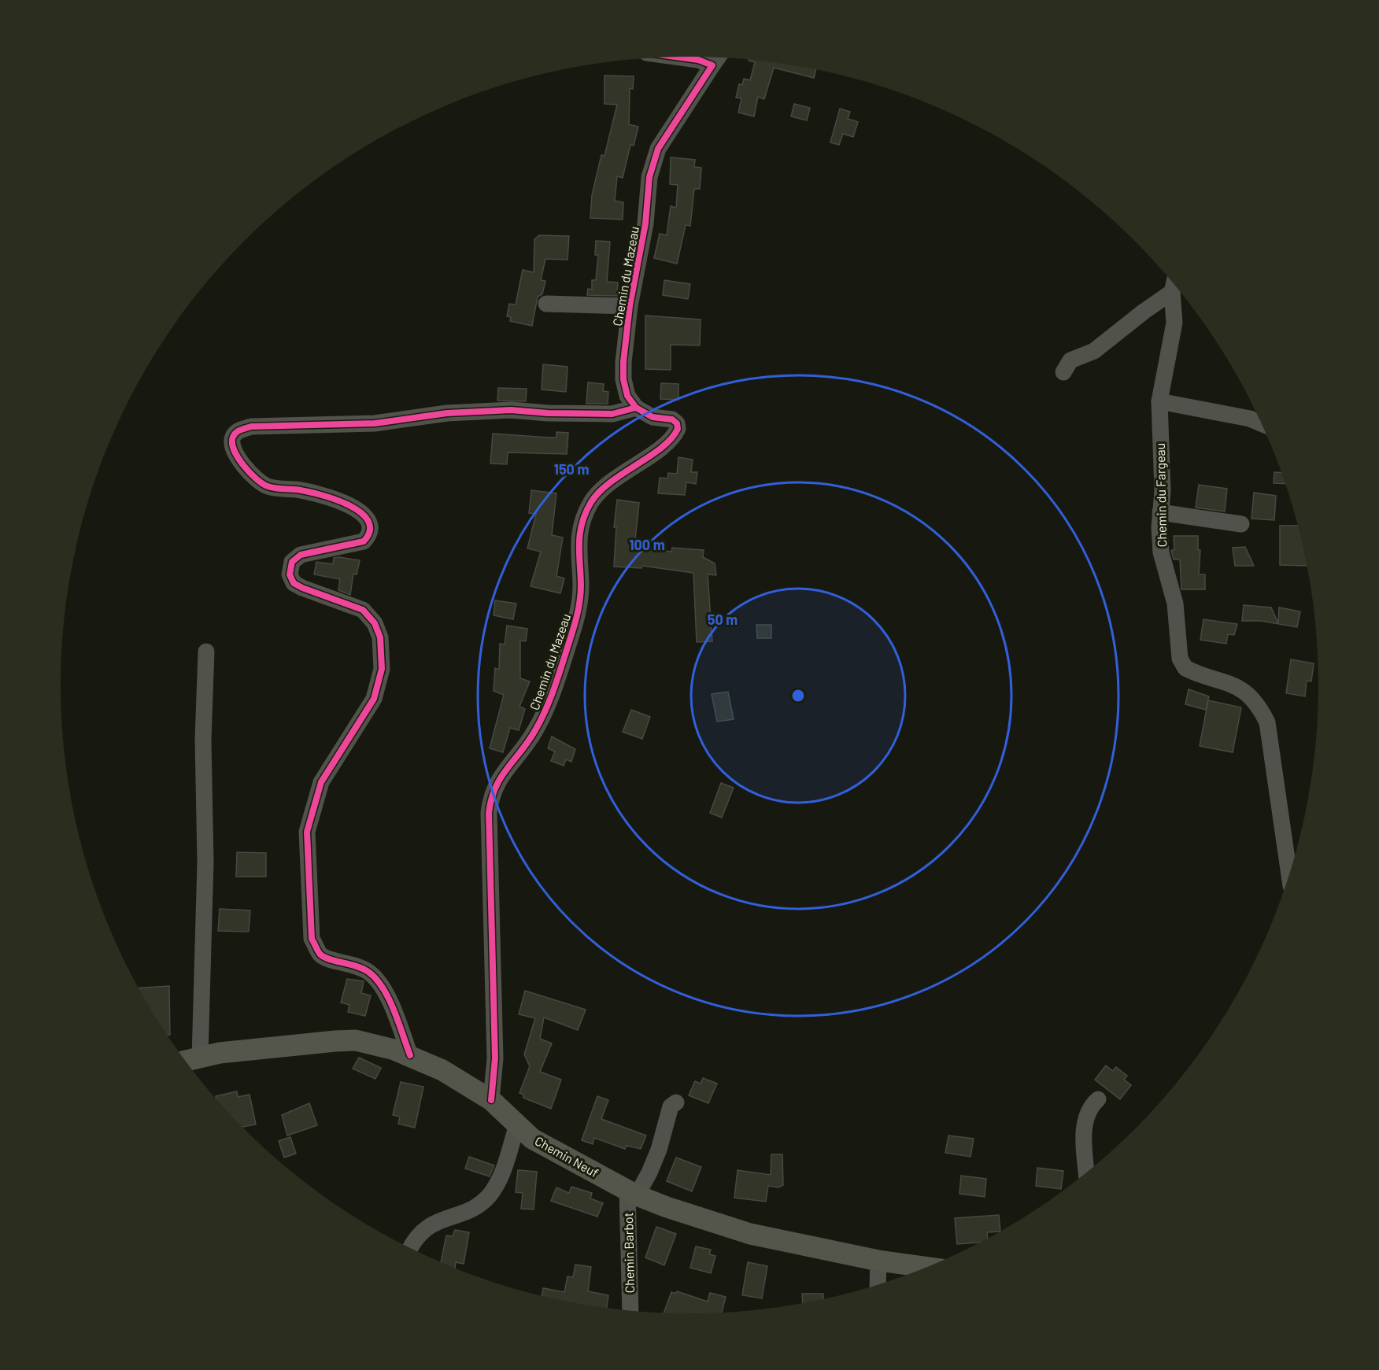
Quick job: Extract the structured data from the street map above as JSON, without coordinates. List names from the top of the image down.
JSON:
{
  "streets": {
    "main road": ["Chemin Neuf"],
    "street": ["Chemin du Mazeau", "Chemin du Fargeau", "Chemin Barbot"]
  },
  "crossings": [
    ["Chemin du Mazeau", "Chemin Neuf"],
    ["Chemin Neuf", "Chemin Barbot"]
  ],
  "rings": ["150 m", "100 m", "50 m"]
}
